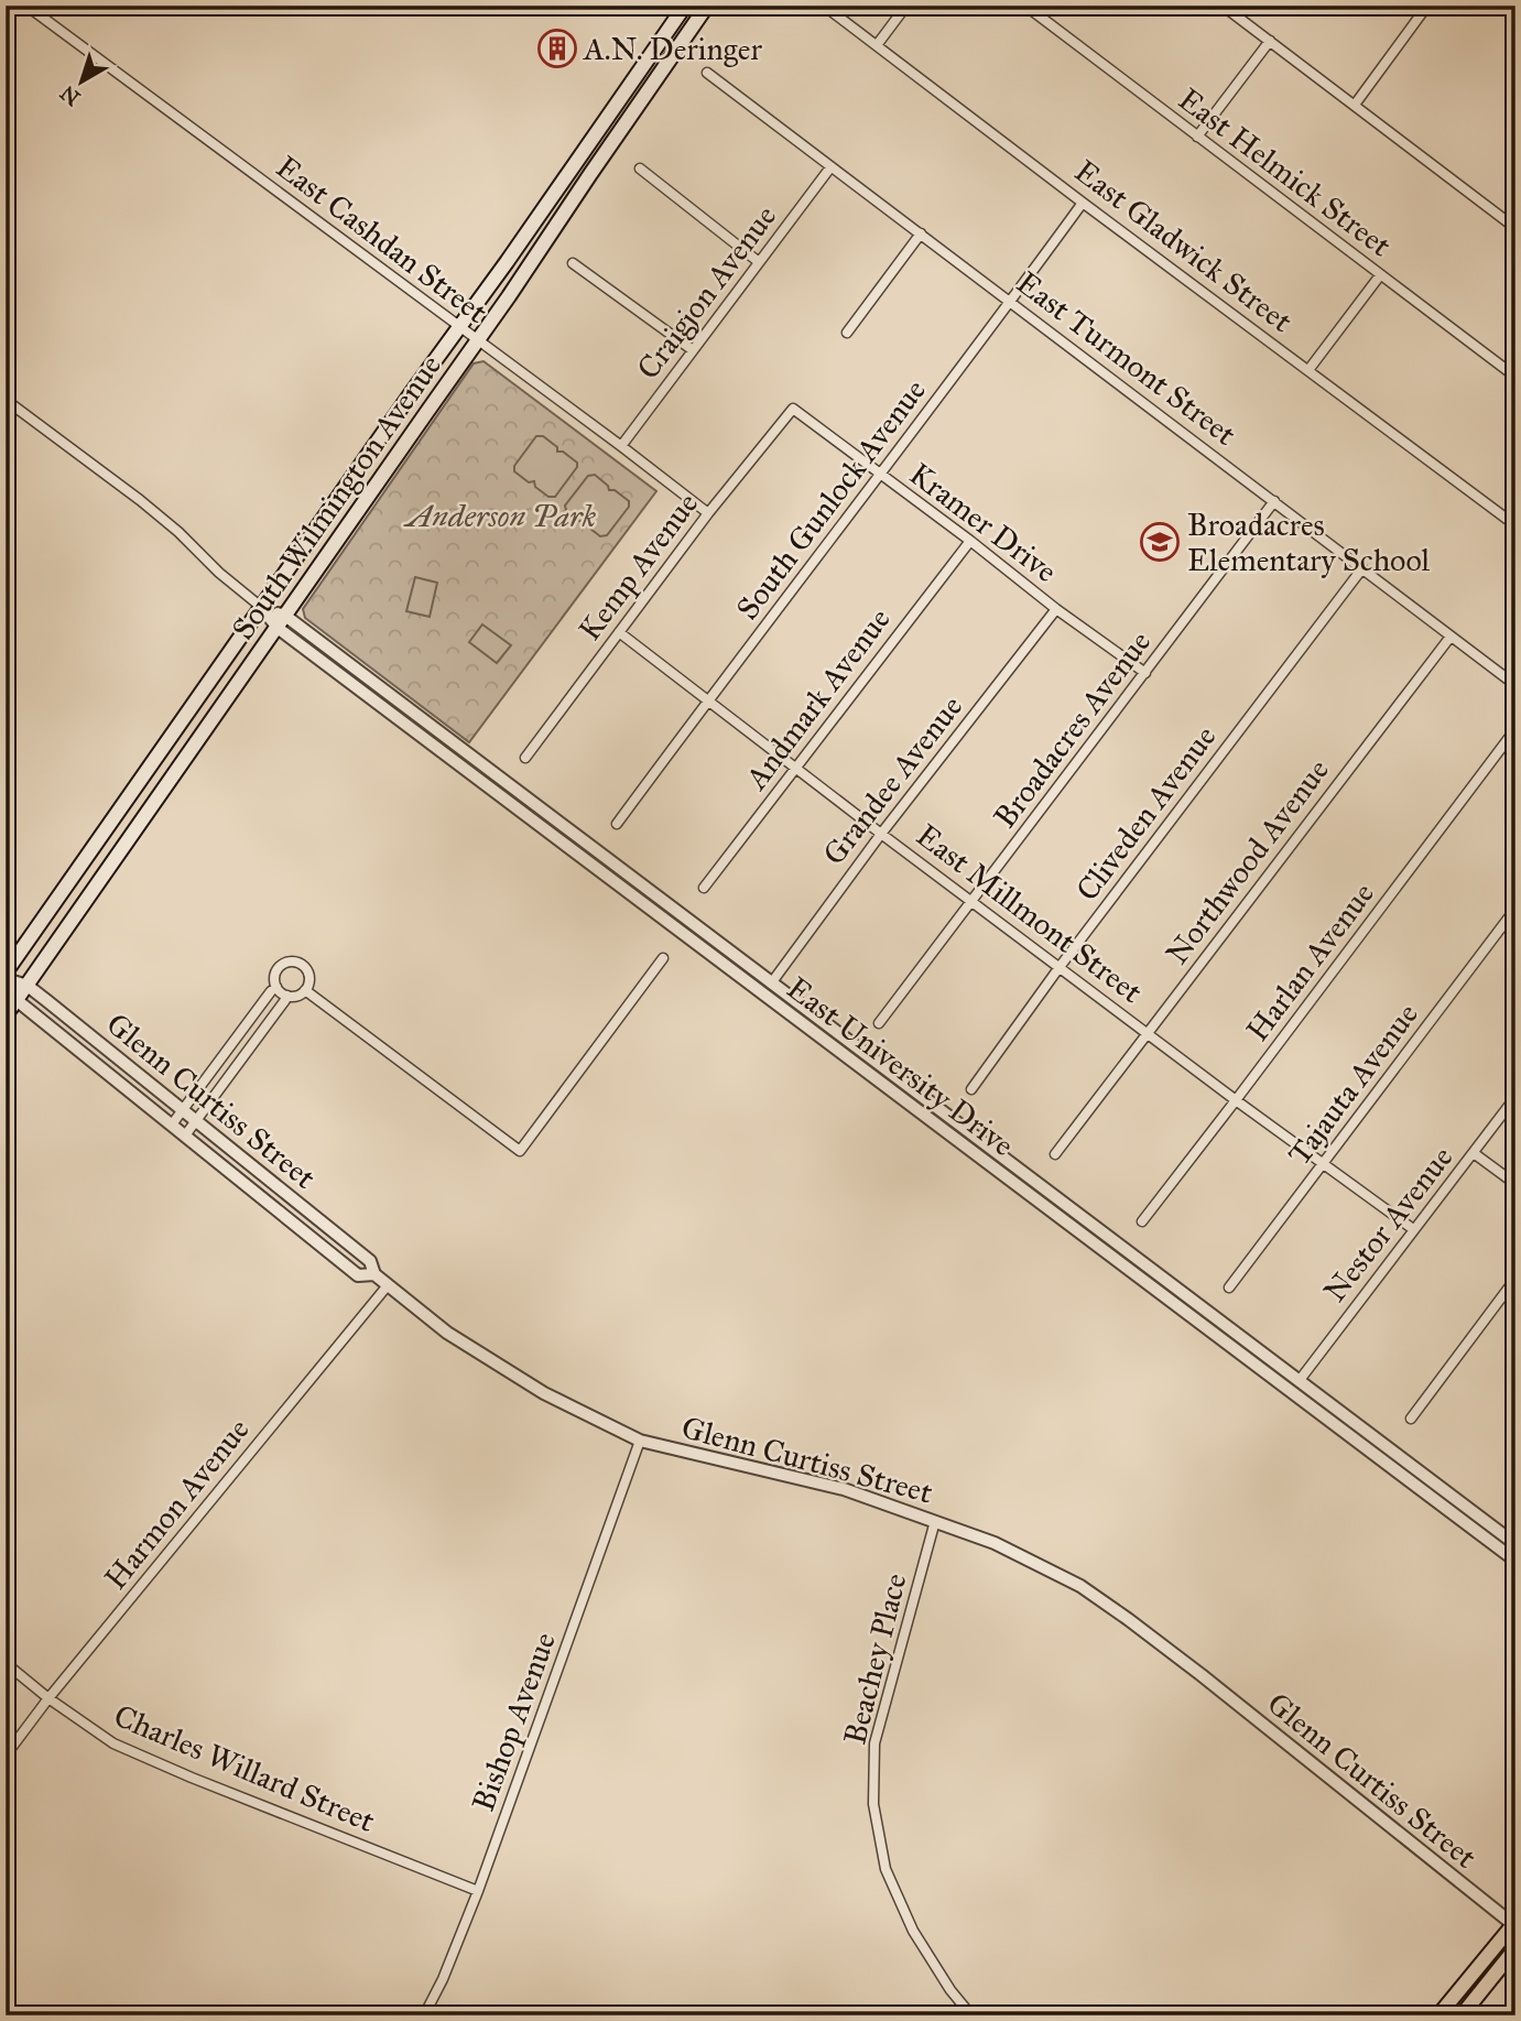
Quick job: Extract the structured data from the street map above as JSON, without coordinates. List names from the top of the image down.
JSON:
{
  "streets": {
    "main road": ["South Wilmington Avenue"],
    "street": [
      "East Helmick Street",
      "East Cashdan Street",
      "East Gladwick Street",
      "Craigjon Avenue",
      "East Turmont Street",
      "South Gunlock Avenue",
      "Kramer Drive",
      "Kemp Avenue",
      "Andmark Avenue",
      "Broadacres Avenue",
      "Grandee Avenue",
      "Cliveden Avenue",
      "Northwood Avenue",
      "East Millmont Street",
      "Harlan Avenue",
      "East University Drive",
      "Tajauta Avenue",
      "Glenn Curtiss Street",
      "Nestor Avenue",
      "Harmon Avenue",
      "Beachey Place",
      "Bishop Avenue",
      "Charles Willard Street"
    ]
  },
  "crossings": [
    ["East Cashdan Street", "Craigjon Avenue"],
    ["East Cashdan Street", "South Wilmington Avenue"],
    ["East Cashdan Street", "Kemp Avenue"],
    ["East Gladwick Street", "South Gunlock Avenue"],
    ["Craigjon Avenue", "East Turmont Street"],
    ["East Turmont Street", "South Gunlock Avenue"],
    ["East Turmont Street", "Broadacres Avenue"],
    ["East Turmont Street", "Cliveden Avenue"],
    ["East Turmont Street", "Northwood Avenue"],
    ["South Wilmington Avenue", "East University Drive"],
    ["South Wilmington Avenue", "Glenn Curtiss Street"],
    ["South Gunlock Avenue", "Kramer Drive"],
    ["South Gunlock Avenue", "East Millmont Street"],
    ["Kramer Drive", "Kemp Avenue"],
    ["Kramer Drive", "Andmark Avenue"],
    ["Kramer Drive", "Broadacres Avenue"],
    ["Kramer Drive", "Grandee Avenue"],
    ["Kemp Avenue", "East Millmont Street"],
    ["Andmark Avenue", "East Millmont Street"],
    ["Broadacres Avenue", "East Millmont Street"],
    ["Grandee Avenue", "East Millmont Street"],
    ["Grandee Avenue", "East University Drive"],
    ["Cliveden Avenue", "East Millmont Street"],
    ["Northwood Avenue", "East Millmont Street"],
    ["East Millmont Street", "Harlan Avenue"],
    ["East Millmont Street", "Tajauta Avenue"],
    ["East Millmont Street", "Nestor Avenue"],
    ["East University Drive", "Nestor Avenue"],
    ["Glenn Curtiss Street", "Harmon Avenue"],
    ["Glenn Curtiss Street", "Beachey Place"],
    ["Glenn Curtiss Street", "Bishop Avenue"],
    ["Harmon Avenue", "Charles Willard Street"],
    ["Bishop Avenue", "Charles Willard Street"]
  ],
  "parks": ["Anderson Park"],
  "places": {
    "building": ["A.N. Deringer"],
    "school or university": ["Broadacres Elementary School"]
  },
  "north": "bottom left"
}
